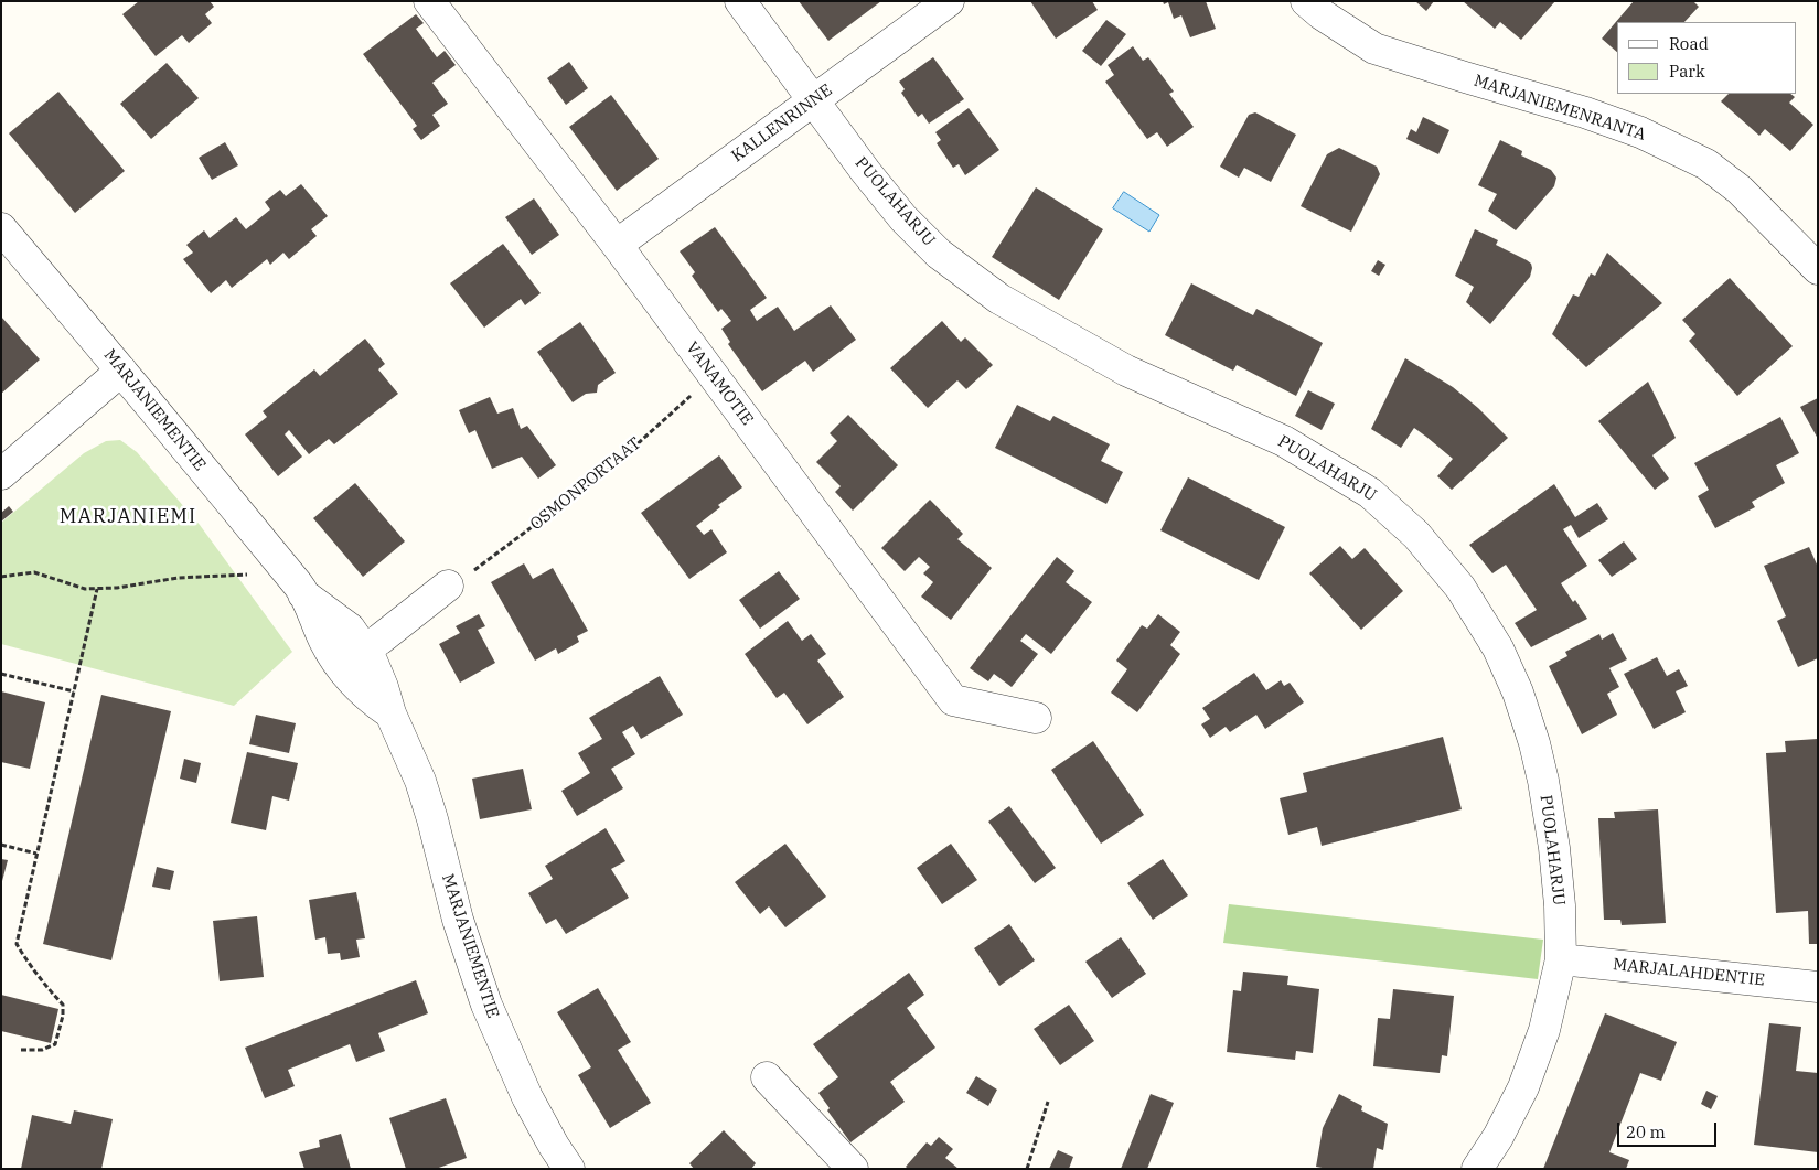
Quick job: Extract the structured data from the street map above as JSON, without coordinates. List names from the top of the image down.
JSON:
{
  "streets": {
    "street": [
      "MARJANIEMENRANTA",
      "KALLENRINNE",
      "PUOLAHARJU",
      "VANAMOTIE",
      "MARJANIEMENTIE",
      "MARJALAHDENTIE"
    ],
    "path": ["OSMONPORTAAT"]
  },
  "crossings": [
    ["KALLENRINNE", "PUOLAHARJU"],
    ["KALLENRINNE", "VANAMOTIE"],
    ["PUOLAHARJU", "MARJALAHDENTIE"]
  ],
  "districts": ["MARJANIEMI"],
  "legend": ["Road", "Park"],
  "scale_bar": "20 m"
}
